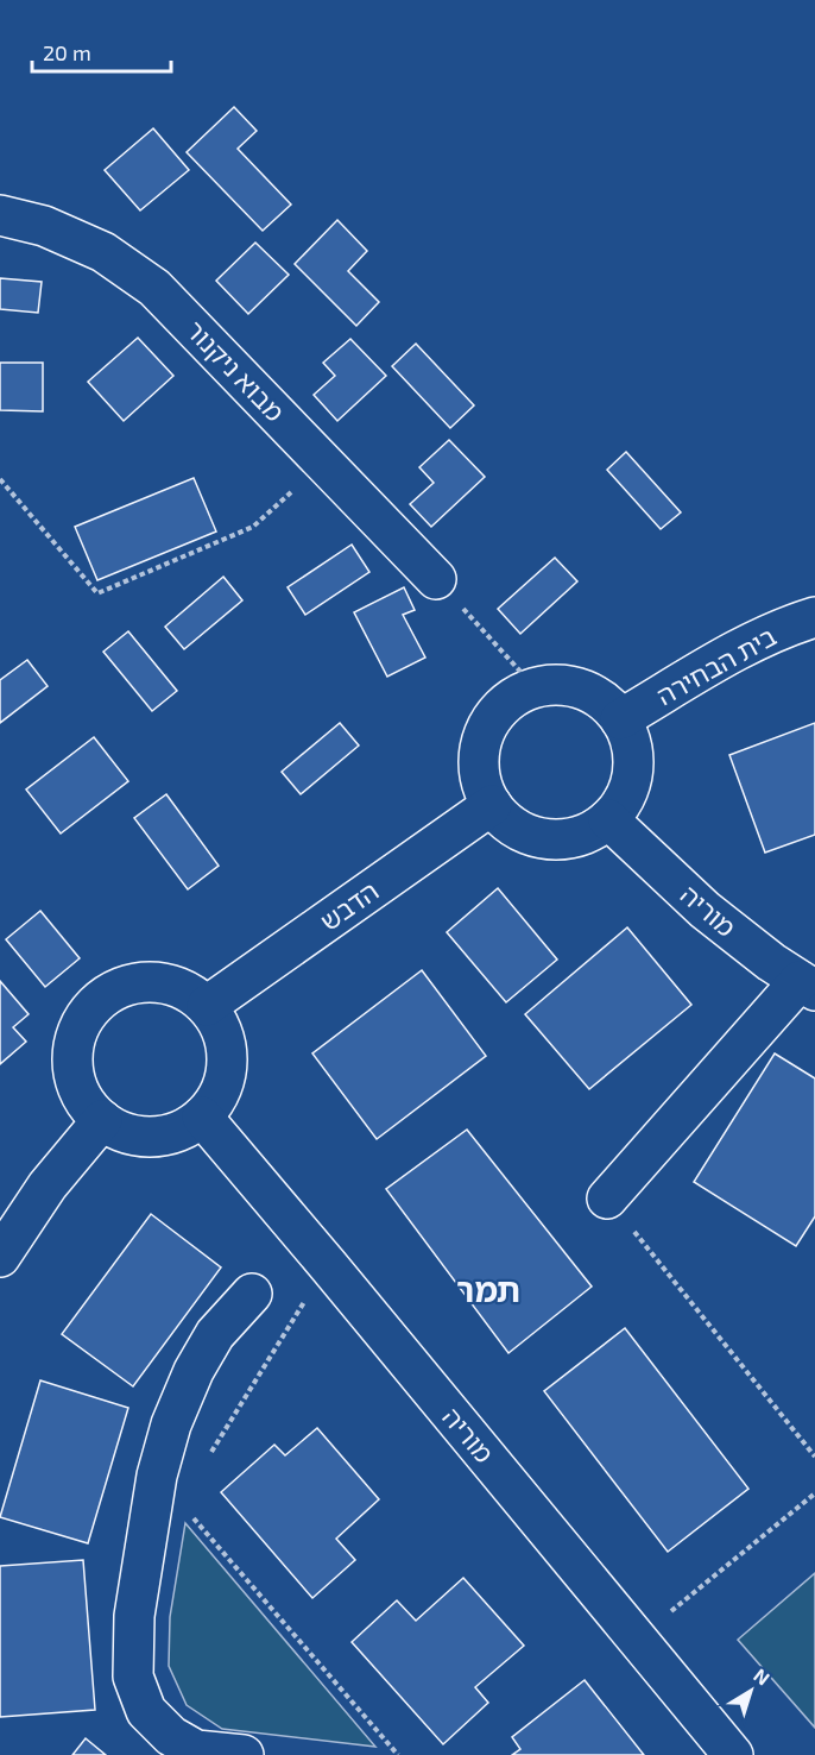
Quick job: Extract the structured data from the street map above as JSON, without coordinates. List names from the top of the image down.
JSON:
{
  "streets": {
    "street": [
      "מבוא ניקנור",
      "בית הבחירה",
      "הדבש",
      "מוריה"
    ]
  },
  "crossings": [
    ["בית הבחירה", "הדבש"],
    ["בית הבחירה", "מוריה"],
    ["הדבש", "מוריה"]
  ],
  "districts": ["תמר"],
  "scale_bar": "20 m",
  "north": "top right"
}
